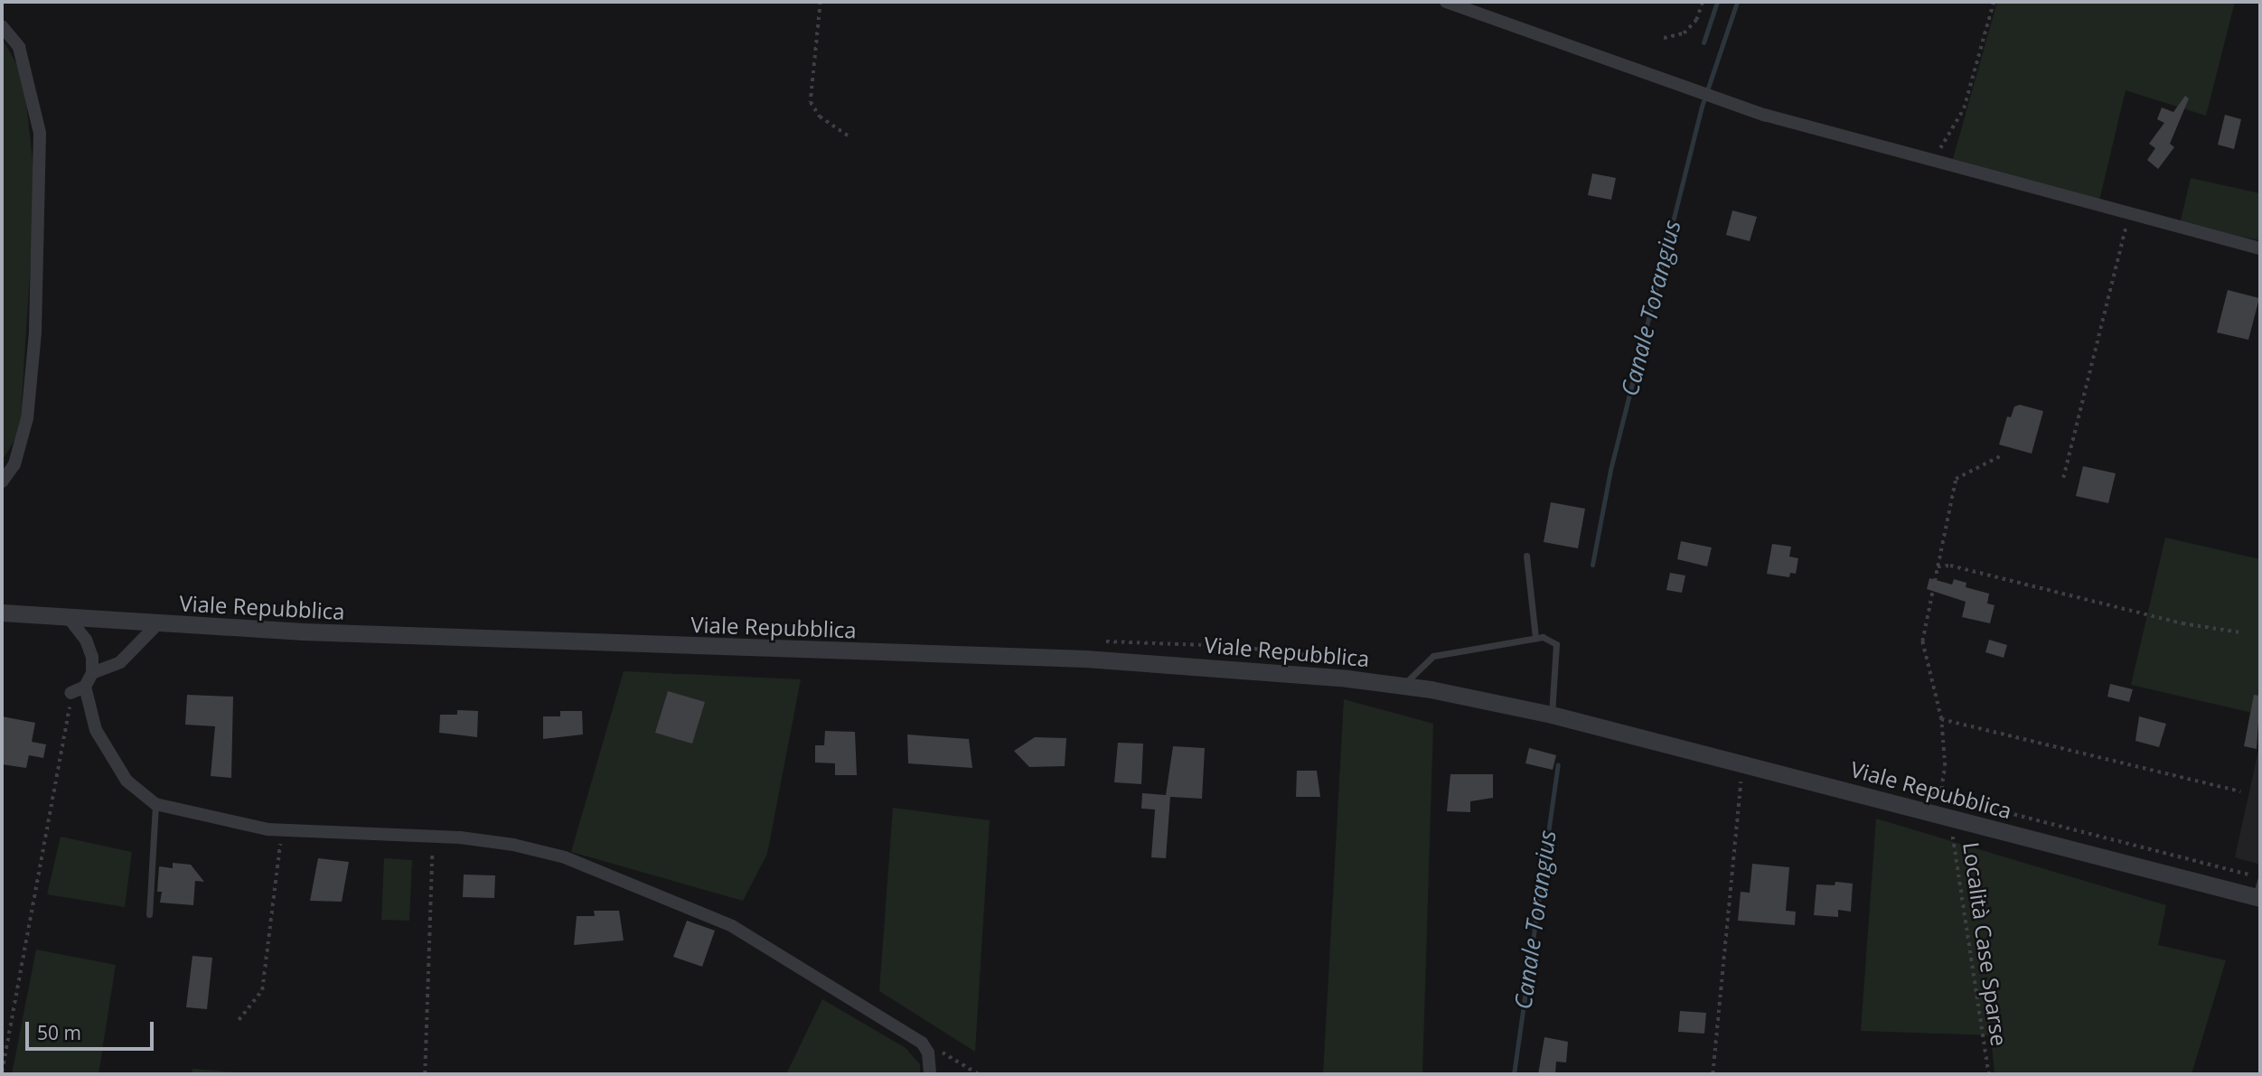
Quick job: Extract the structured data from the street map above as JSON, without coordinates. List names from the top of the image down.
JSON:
{
  "streets": {
    "street": ["Viale Repubblica"],
    "path": ["Località Case Sparse"]
  },
  "crossings": [
    ["Viale Repubblica", "Località Case Sparse"]
  ],
  "water": ["Canale Torangius"],
  "scale_bar": "50 m"
}
